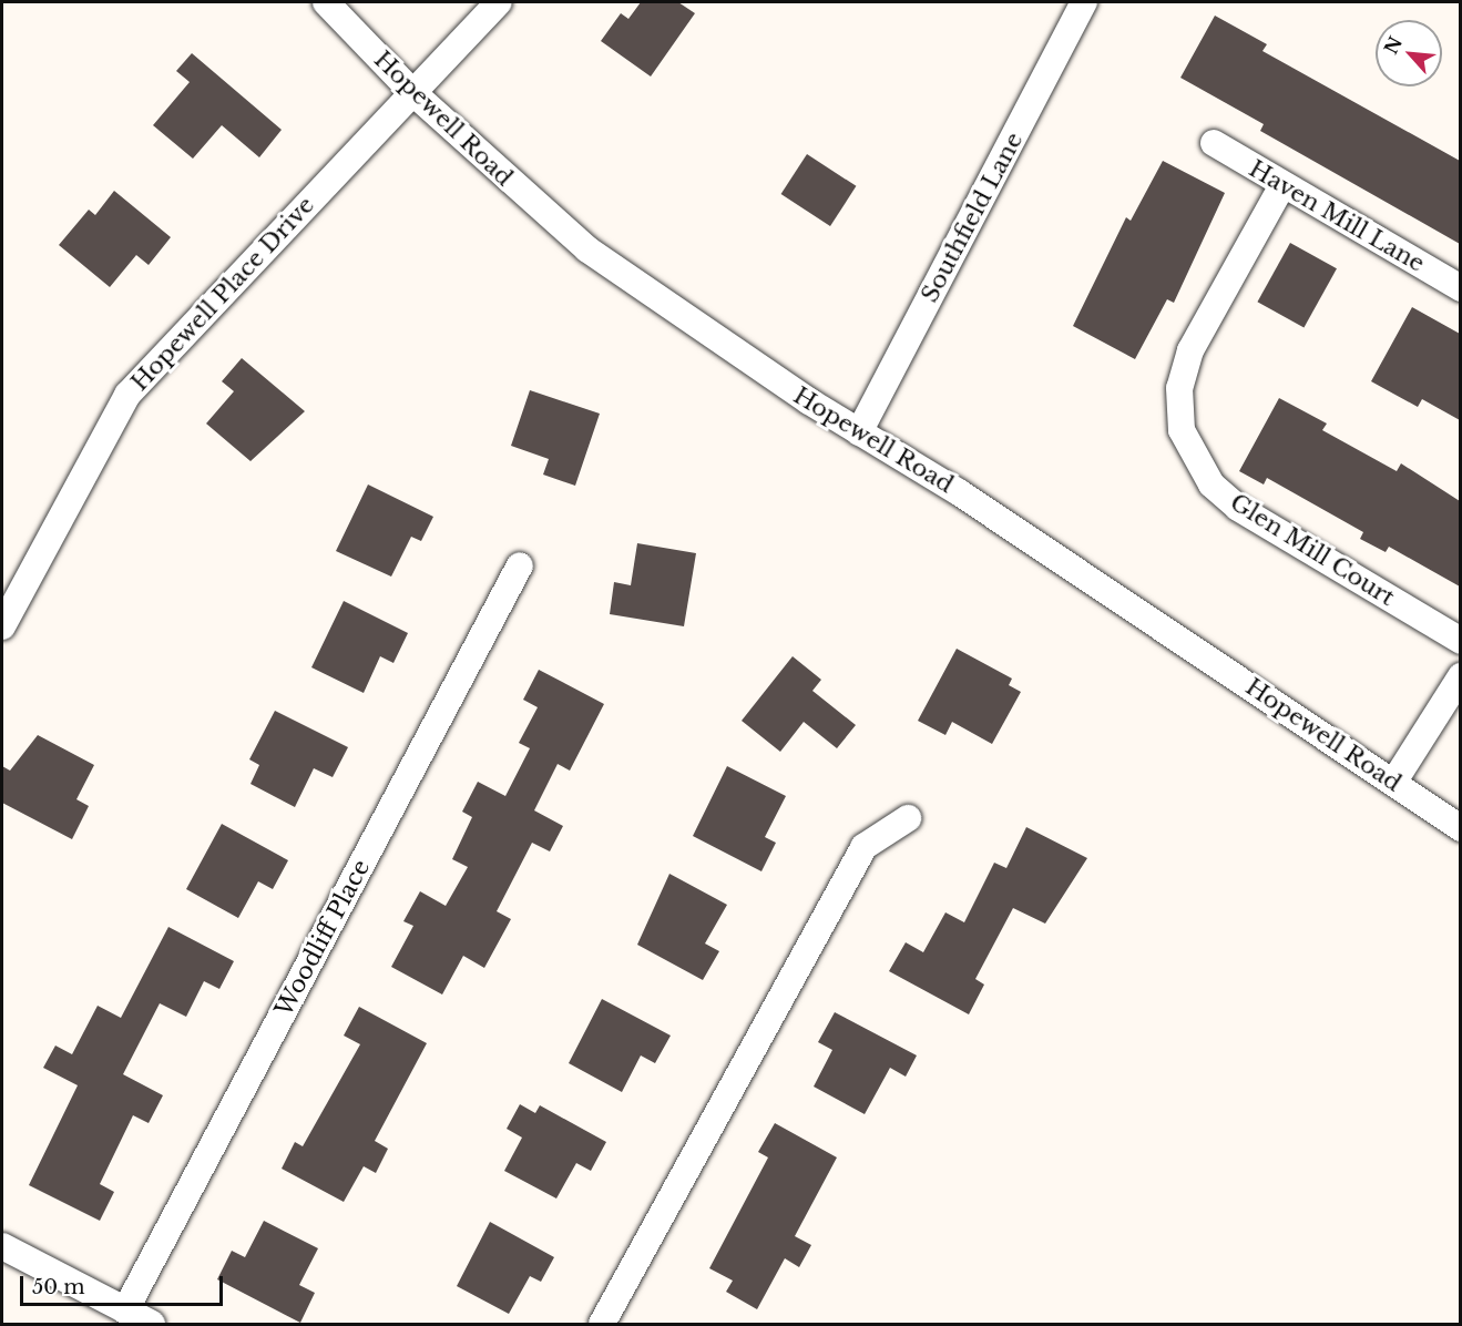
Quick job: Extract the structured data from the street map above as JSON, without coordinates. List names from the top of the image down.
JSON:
{
  "streets": {
    "street": [
      "Hopewell Road",
      "Haven Mill Lane",
      "Southfield Lane",
      "Hopewell Place Drive",
      "Glen Mill Court",
      "Woodliff Place"
    ]
  },
  "crossings": [
    ["Hopewell Road", "Southfield Lane"],
    ["Hopewell Road", "Hopewell Place Drive"],
    ["Haven Mill Lane", "Glen Mill Court"]
  ],
  "scale_bar": "50 m",
  "north": "top left"
}
